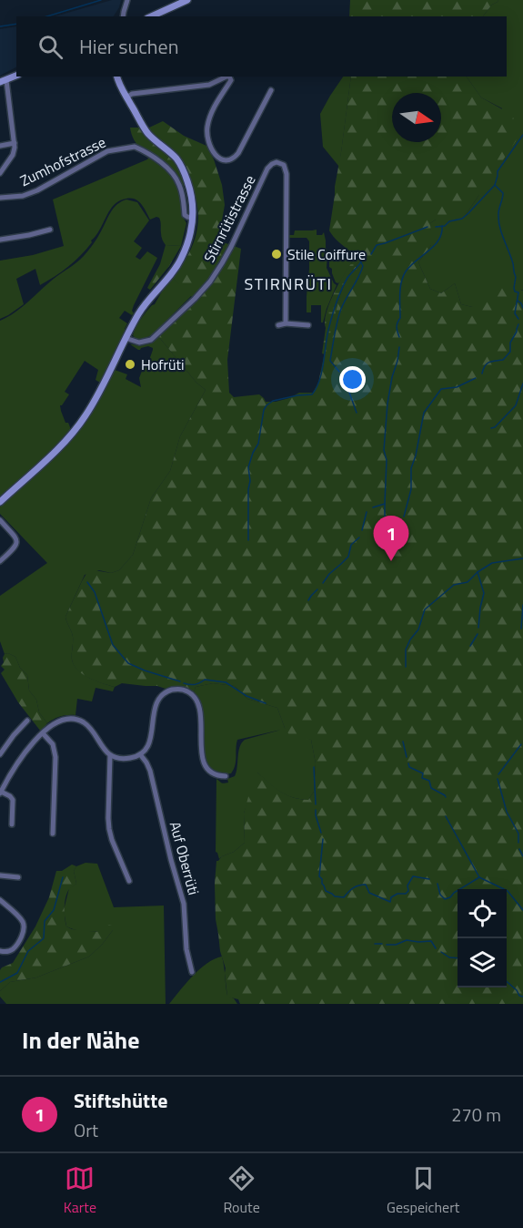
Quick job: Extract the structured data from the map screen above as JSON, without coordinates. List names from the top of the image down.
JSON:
{
  "streets": {
    "street": ["Zumhofstrasse", "Stirnrütistrasse", "Auf Oberrüti"]
  },
  "districts": ["STIRNRÜTI"],
  "places": ["Stile Coiffure", "Hofrüti"],
  "north": "right",
  "page": {
    "search": "Hier suchen",
    "pins": "1",
    "heading": "In der Nähe",
    "list": [
      {
        "mark": "1",
        "name": "Stiftshütte",
        "note": "Ort",
        "value": "270 m"
      }
    ],
    "nav": ["Karte", "Route", "Gespeichert"]
  }
}
